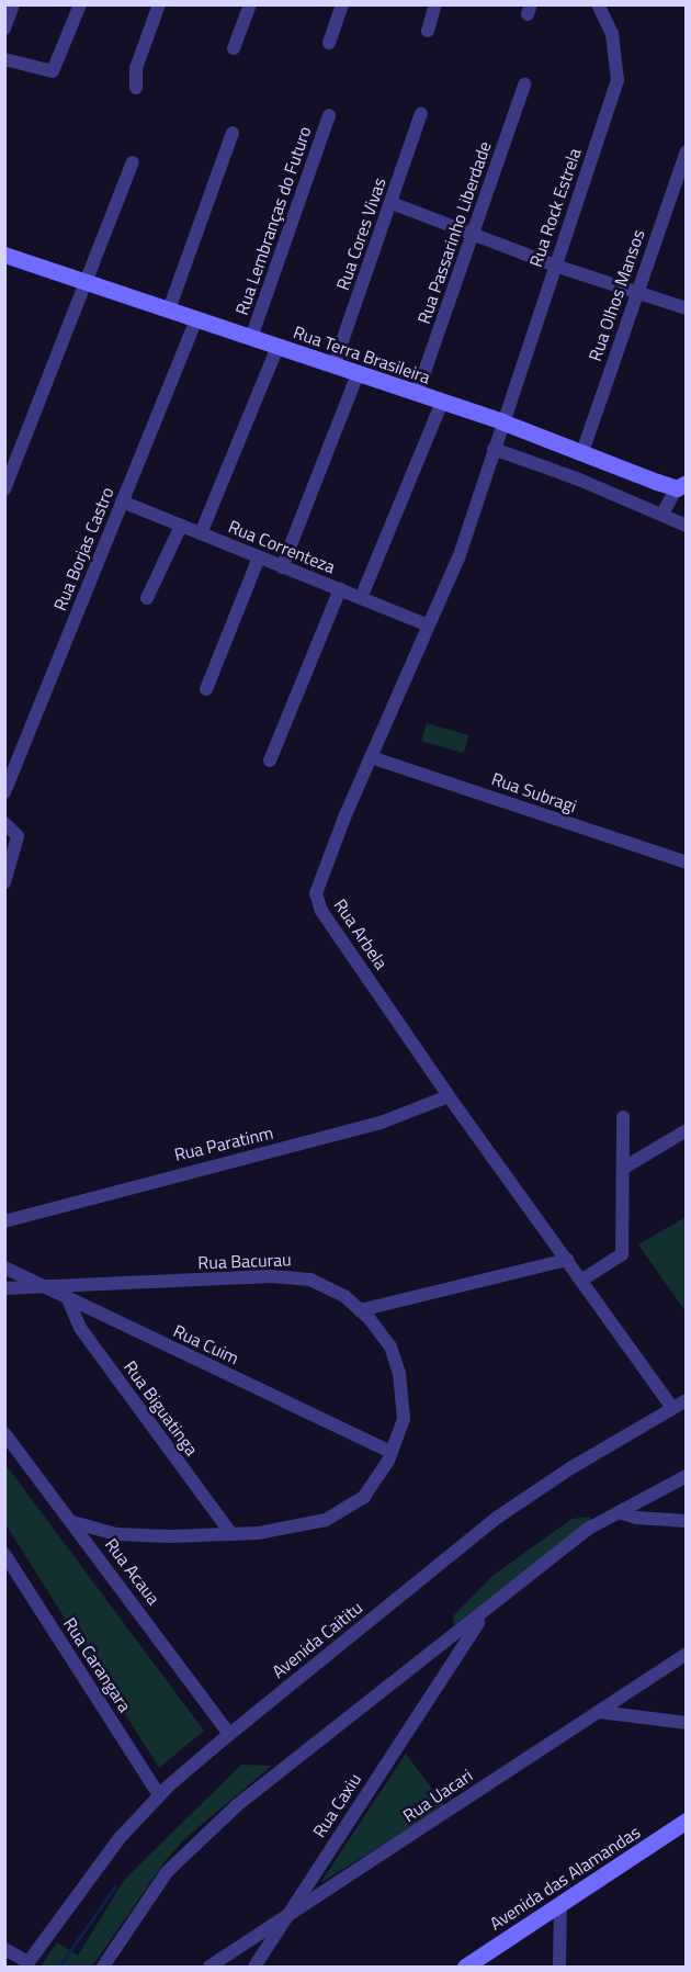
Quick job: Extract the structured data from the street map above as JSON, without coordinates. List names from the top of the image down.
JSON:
{
  "streets": {
    "street": [
      "Rua Rock Estrela",
      "Rua Lembranças do Futuro",
      "Rua Passarinho Liberdade",
      "Rua Cores Vivas",
      "Rua Olhos Mansos",
      "Rua Terra Brasileira",
      "Rua Correnteza",
      "Rua Borjas Castro",
      "Rua Subragi",
      "Rua Arbela",
      "Rua Paratinm",
      "Rua Bacurau",
      "Rua Cuim",
      "Rua Biguatinga",
      "Rua Acaua",
      "Avenida Caititu",
      "Rua Carangara",
      "Rua Uacari",
      "Rua Caxiu",
      "Avenida das Alamandas"
    ]
  },
  "crossings": [
    ["Rua Rock Estrela", "Rua Terra Brasileira"],
    ["Rua Rock Estrela", "Rua Arbela"],
    ["Rua Lembranças do Futuro", "Rua Terra Brasileira"],
    ["Rua Passarinho Liberdade", "Rua Terra Brasileira"],
    ["Rua Cores Vivas", "Rua Terra Brasileira"],
    ["Rua Olhos Mansos", "Rua Terra Brasileira"],
    ["Rua Terra Brasileira", "Rua Borjas Castro"],
    ["Rua Terra Brasileira", "Rua Arbela"],
    ["Rua Correnteza", "Rua Borjas Castro"],
    ["Rua Correnteza", "Rua Arbela"],
    ["Rua Subragi", "Rua Arbela"],
    ["Rua Arbela", "Rua Paratinm"],
    ["Rua Arbela", "Avenida Caititu"],
    ["Rua Bacurau", "Rua Cuim"],
    ["Rua Bacurau", "Rua Biguatinga"],
    ["Rua Bacurau", "Rua Acaua"],
    ["Rua Cuim", "Rua Biguatinga"],
    ["Rua Acaua", "Avenida Caititu"],
    ["Avenida Caititu", "Rua Carangara"],
    ["Rua Uacari", "Rua Caxiu"]
  ]
}
